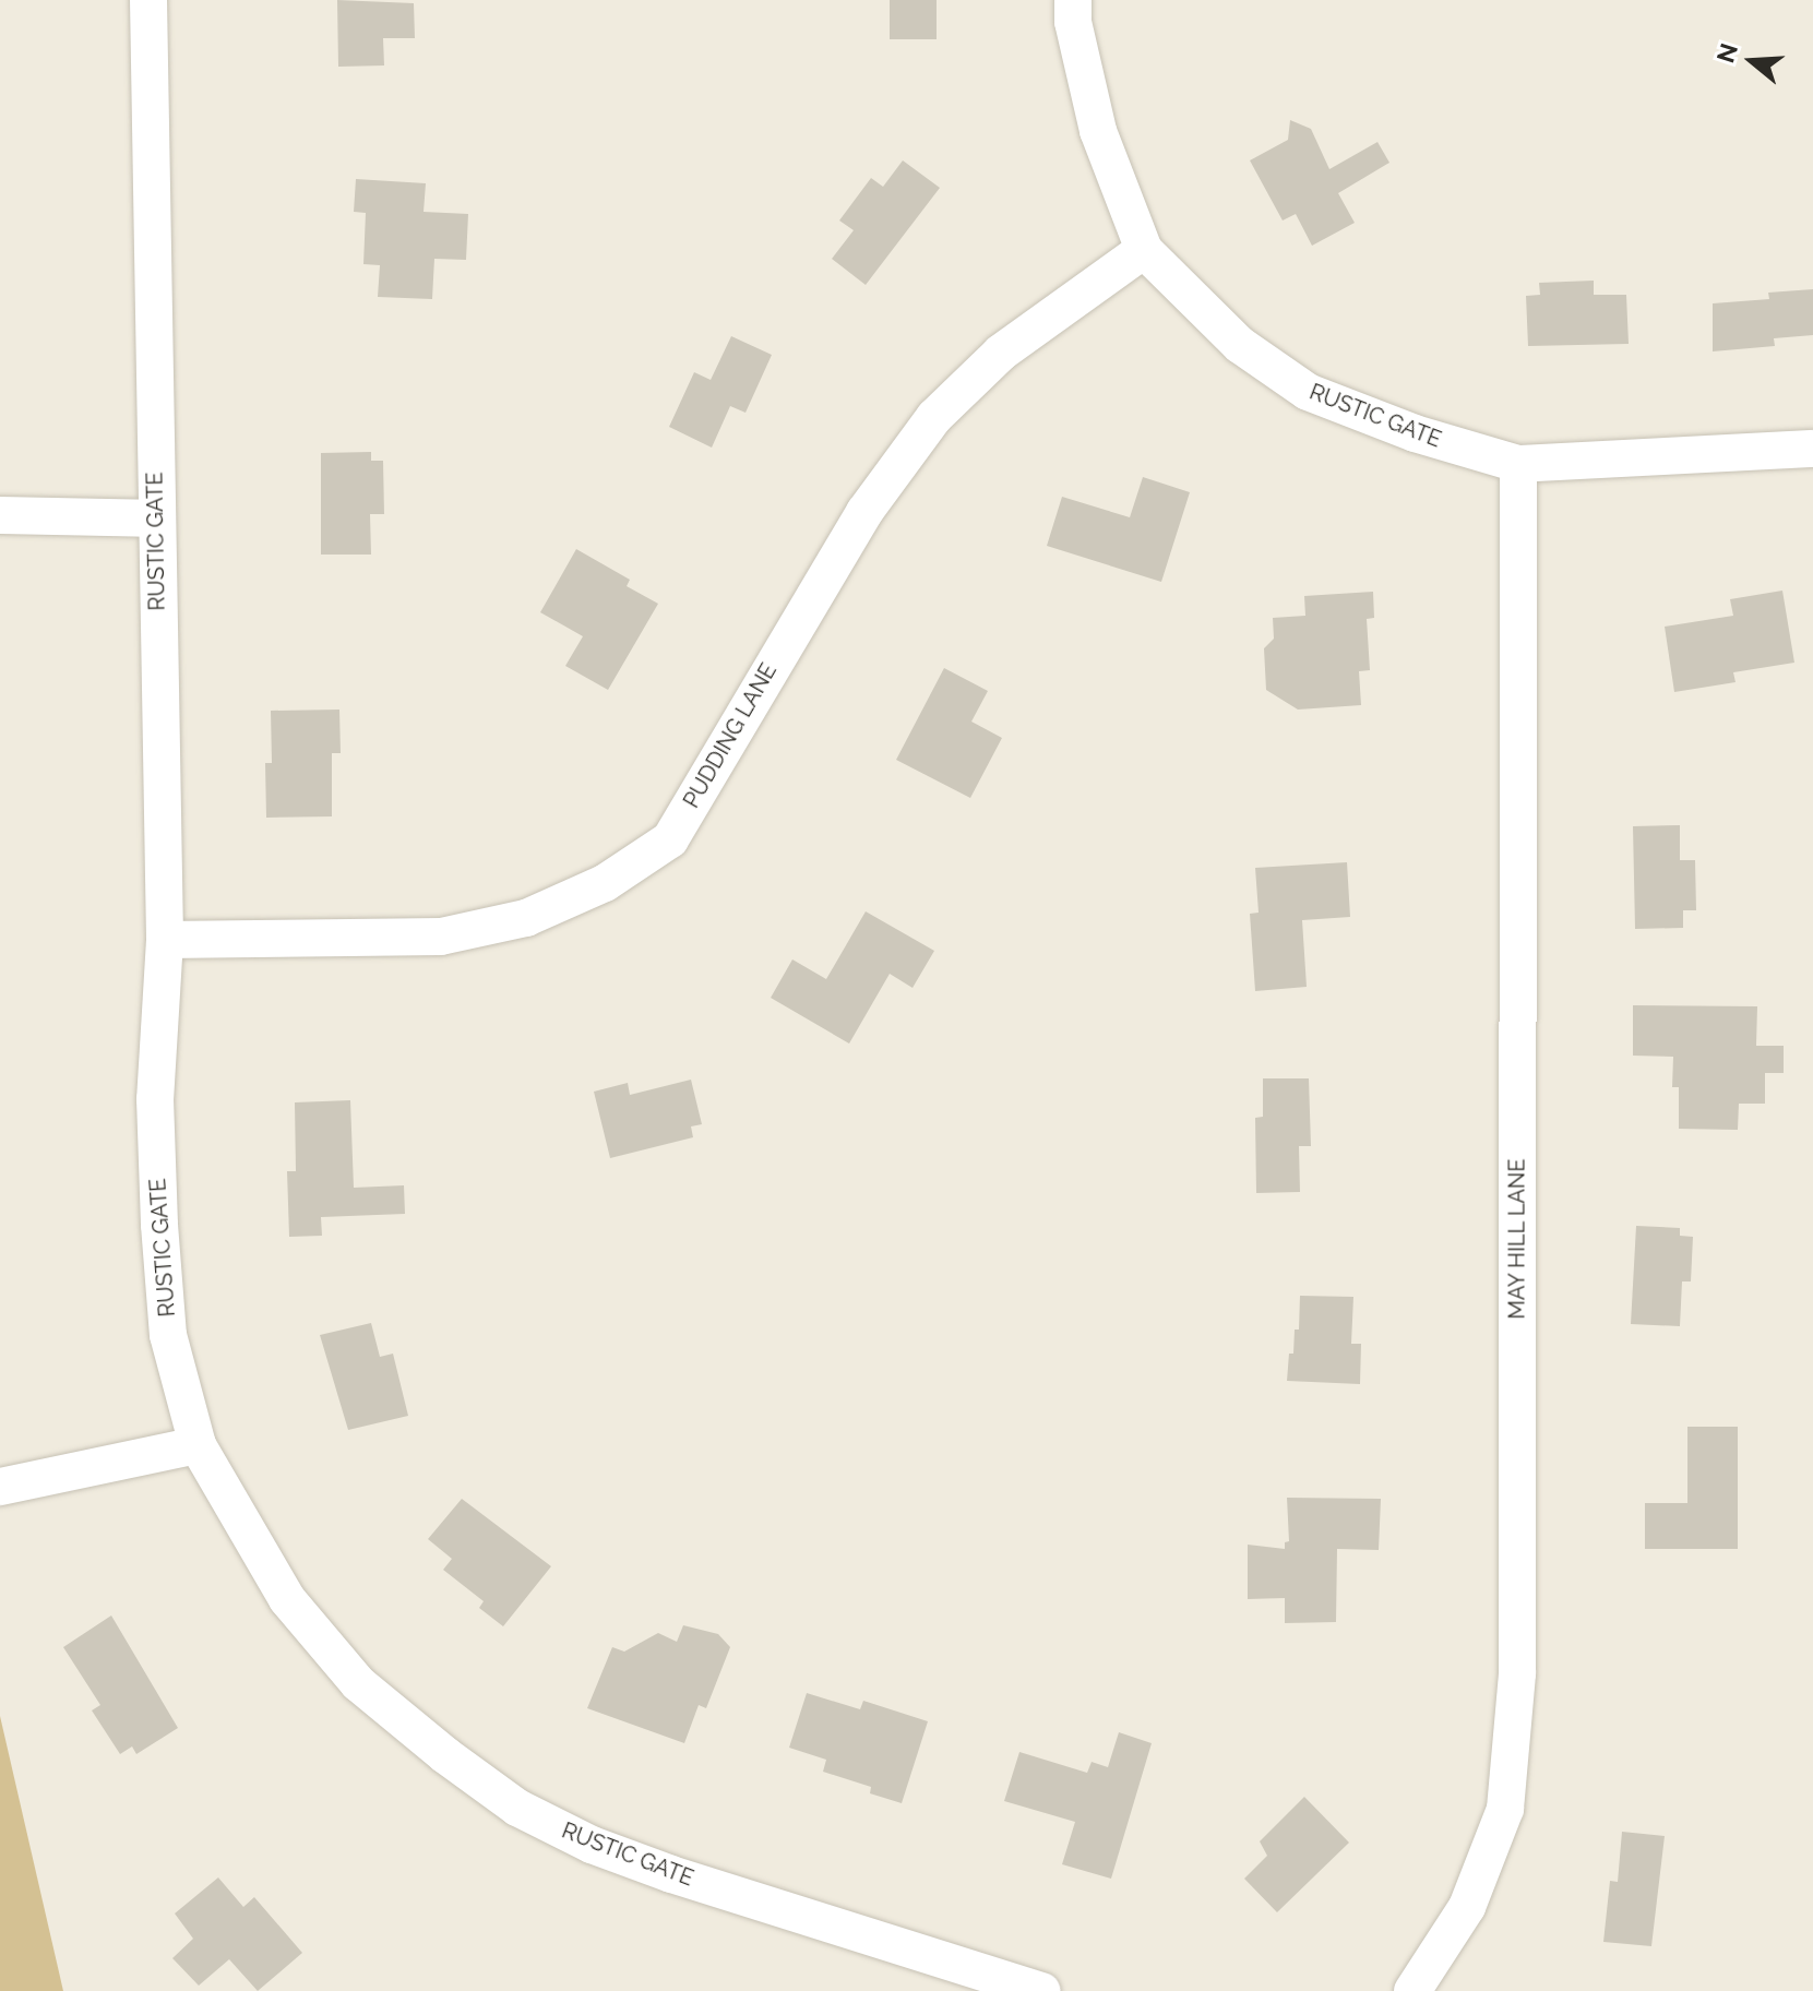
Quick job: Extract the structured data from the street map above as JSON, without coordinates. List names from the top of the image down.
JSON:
{
  "streets": {
    "street": ["RUSTIC GATE", "PUDDING LANE", "MAY HILL LANE"]
  },
  "crossings": [
    ["RUSTIC GATE", "PUDDING LANE"],
    ["RUSTIC GATE", "MAY HILL LANE"]
  ],
  "north": "left"
}
